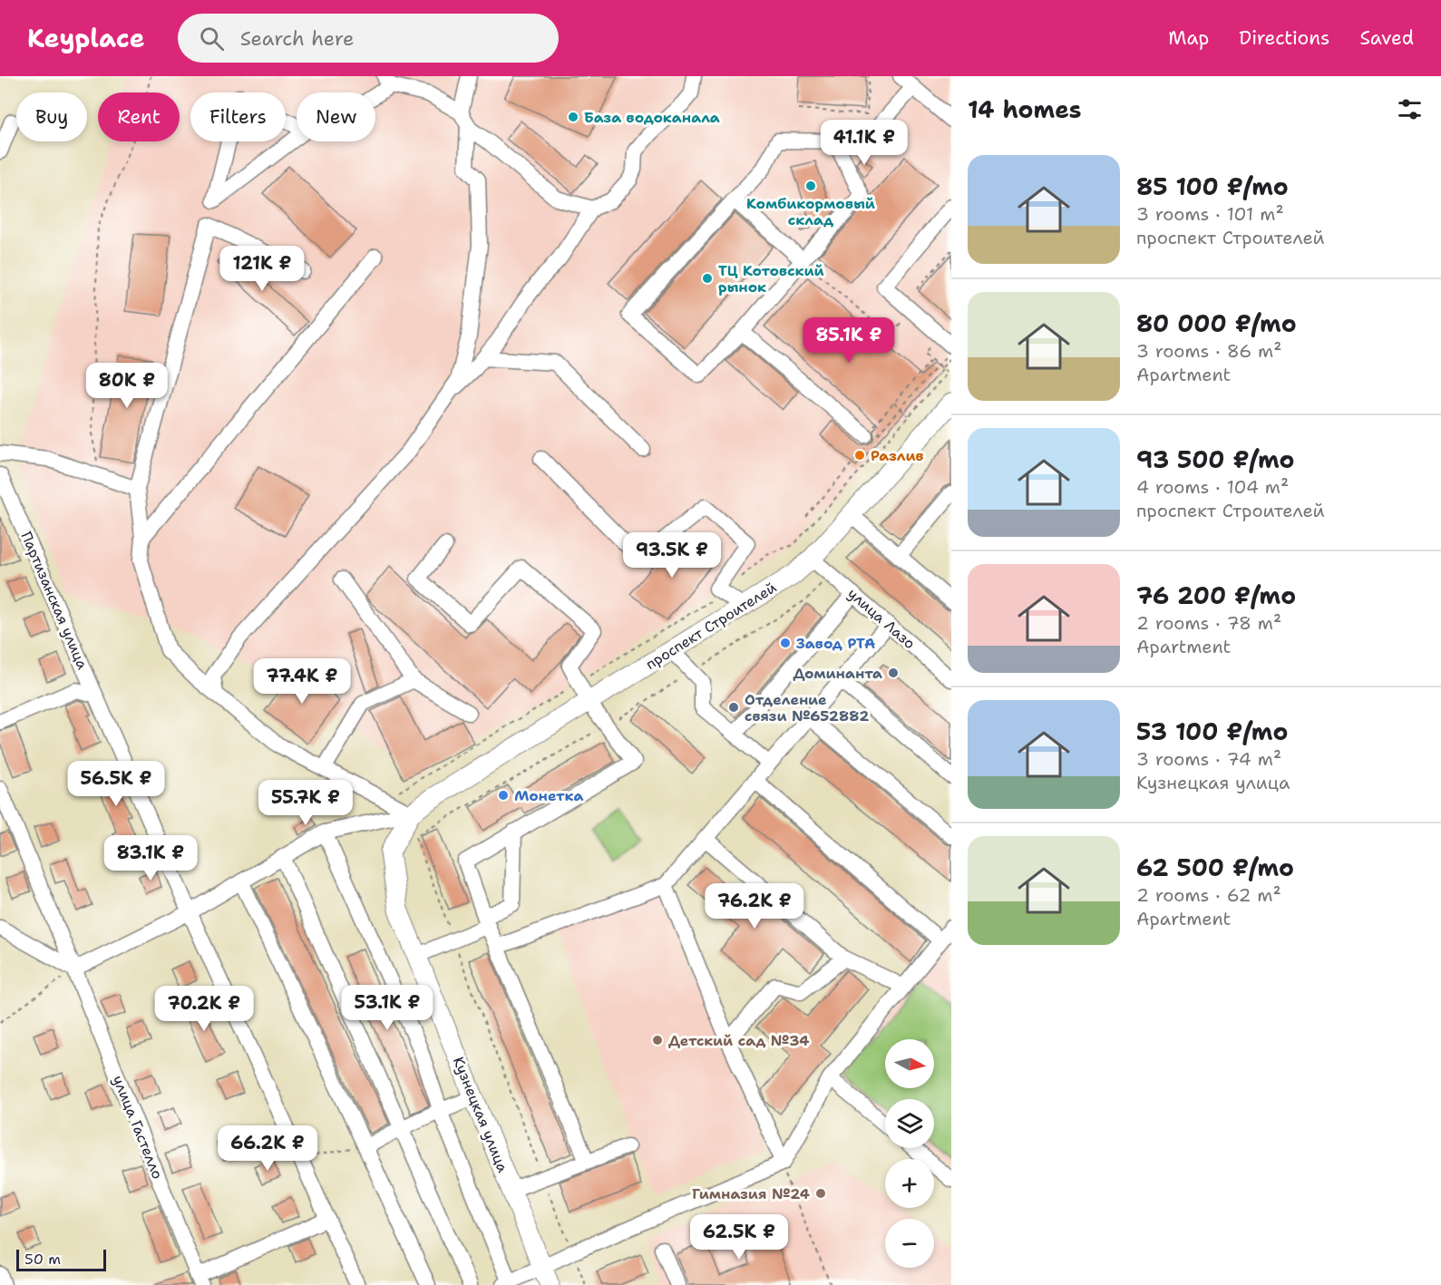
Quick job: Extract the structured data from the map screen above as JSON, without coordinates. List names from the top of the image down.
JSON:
{
  "streets": {
    "main road": ["проспект Строителей", "Кузнецкая улица"],
    "street": ["Партизанская улица", "улица Лазо", "улица Гастелло"]
  },
  "crossings": [
    ["улица Лазо", "проспект Строителей"],
    ["проспект Строителей", "Кузнецкая улица"]
  ],
  "places": [
    "База водоканала",
    "Комбикормовый склад",
    "ТЦ Котовский рынок",
    "Разлив",
    "Завод РТА",
    "Доминанта",
    "Отделение связи №652882",
    "Монетка",
    "Детский сад №34",
    "Гимназия №24"
  ],
  "scale_bar": "50 m",
  "north": "right",
  "page": {
    "header": "Keyplace",
    "search": "Search here",
    "nav": ["Map", "Directions", "Saved"],
    "heading": "14 homes",
    "chip": [
      "Buy",
      "Rent",
      "Filters",
      "New"
    ],
    "price": [
      "41.1K ₽",
      "121K ₽",
      "85.1K ₽",
      "80K ₽",
      "93.5K ₽",
      "77.4K ₽",
      "56.5K ₽",
      "55.7K ₽",
      "83.1K ₽",
      "76.2K ₽",
      "53.1K ₽",
      "70.2K ₽",
      "66.2K ₽",
      "62.5K ₽"
    ],
    "list": [
      {
        "name": "85 100 ₽/mo",
        "note": "3 rooms · 101 m² · проспект Строителей"
      },
      {
        "name": "80 000 ₽/mo",
        "note": "3 rooms · 86 m² · Apartment"
      },
      {
        "name": "93 500 ₽/mo",
        "note": "4 rooms · 104 m² · проспект Строителей"
      },
      {
        "name": "76 200 ₽/mo",
        "note": "2 rooms · 78 m² · Apartment"
      },
      {
        "name": "53 100 ₽/mo",
        "note": "3 rooms · 74 m² · Кузнецкая улица"
      },
      {
        "name": "62 500 ₽/mo",
        "note": "2 rooms · 62 m² · Apartment"
      }
    ],
    "map_buttons": ["+", "−"],
    "scale": "50 m"
  }
}
